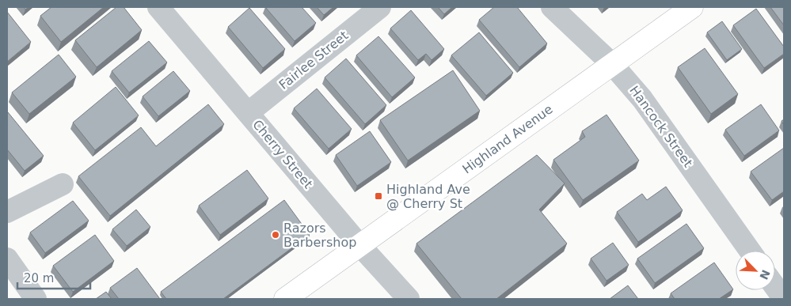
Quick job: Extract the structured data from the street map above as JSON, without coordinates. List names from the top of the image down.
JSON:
{
  "streets": {
    "main road": ["Highland Avenue"],
    "street": ["Fairlee Street", "Hancock Street", "Cherry Street"]
  },
  "crossings": [
    ["Fairlee Street", "Cherry Street"],
    ["Hancock Street", "Highland Avenue"],
    ["Highland Avenue", "Cherry Street"]
  ],
  "places": {
    "transit": ["Highland Ave @ Cherry St"],
    "other": ["Razors Barbershop"]
  },
  "scale_bar": "20 m",
  "north": "bottom right"
}
